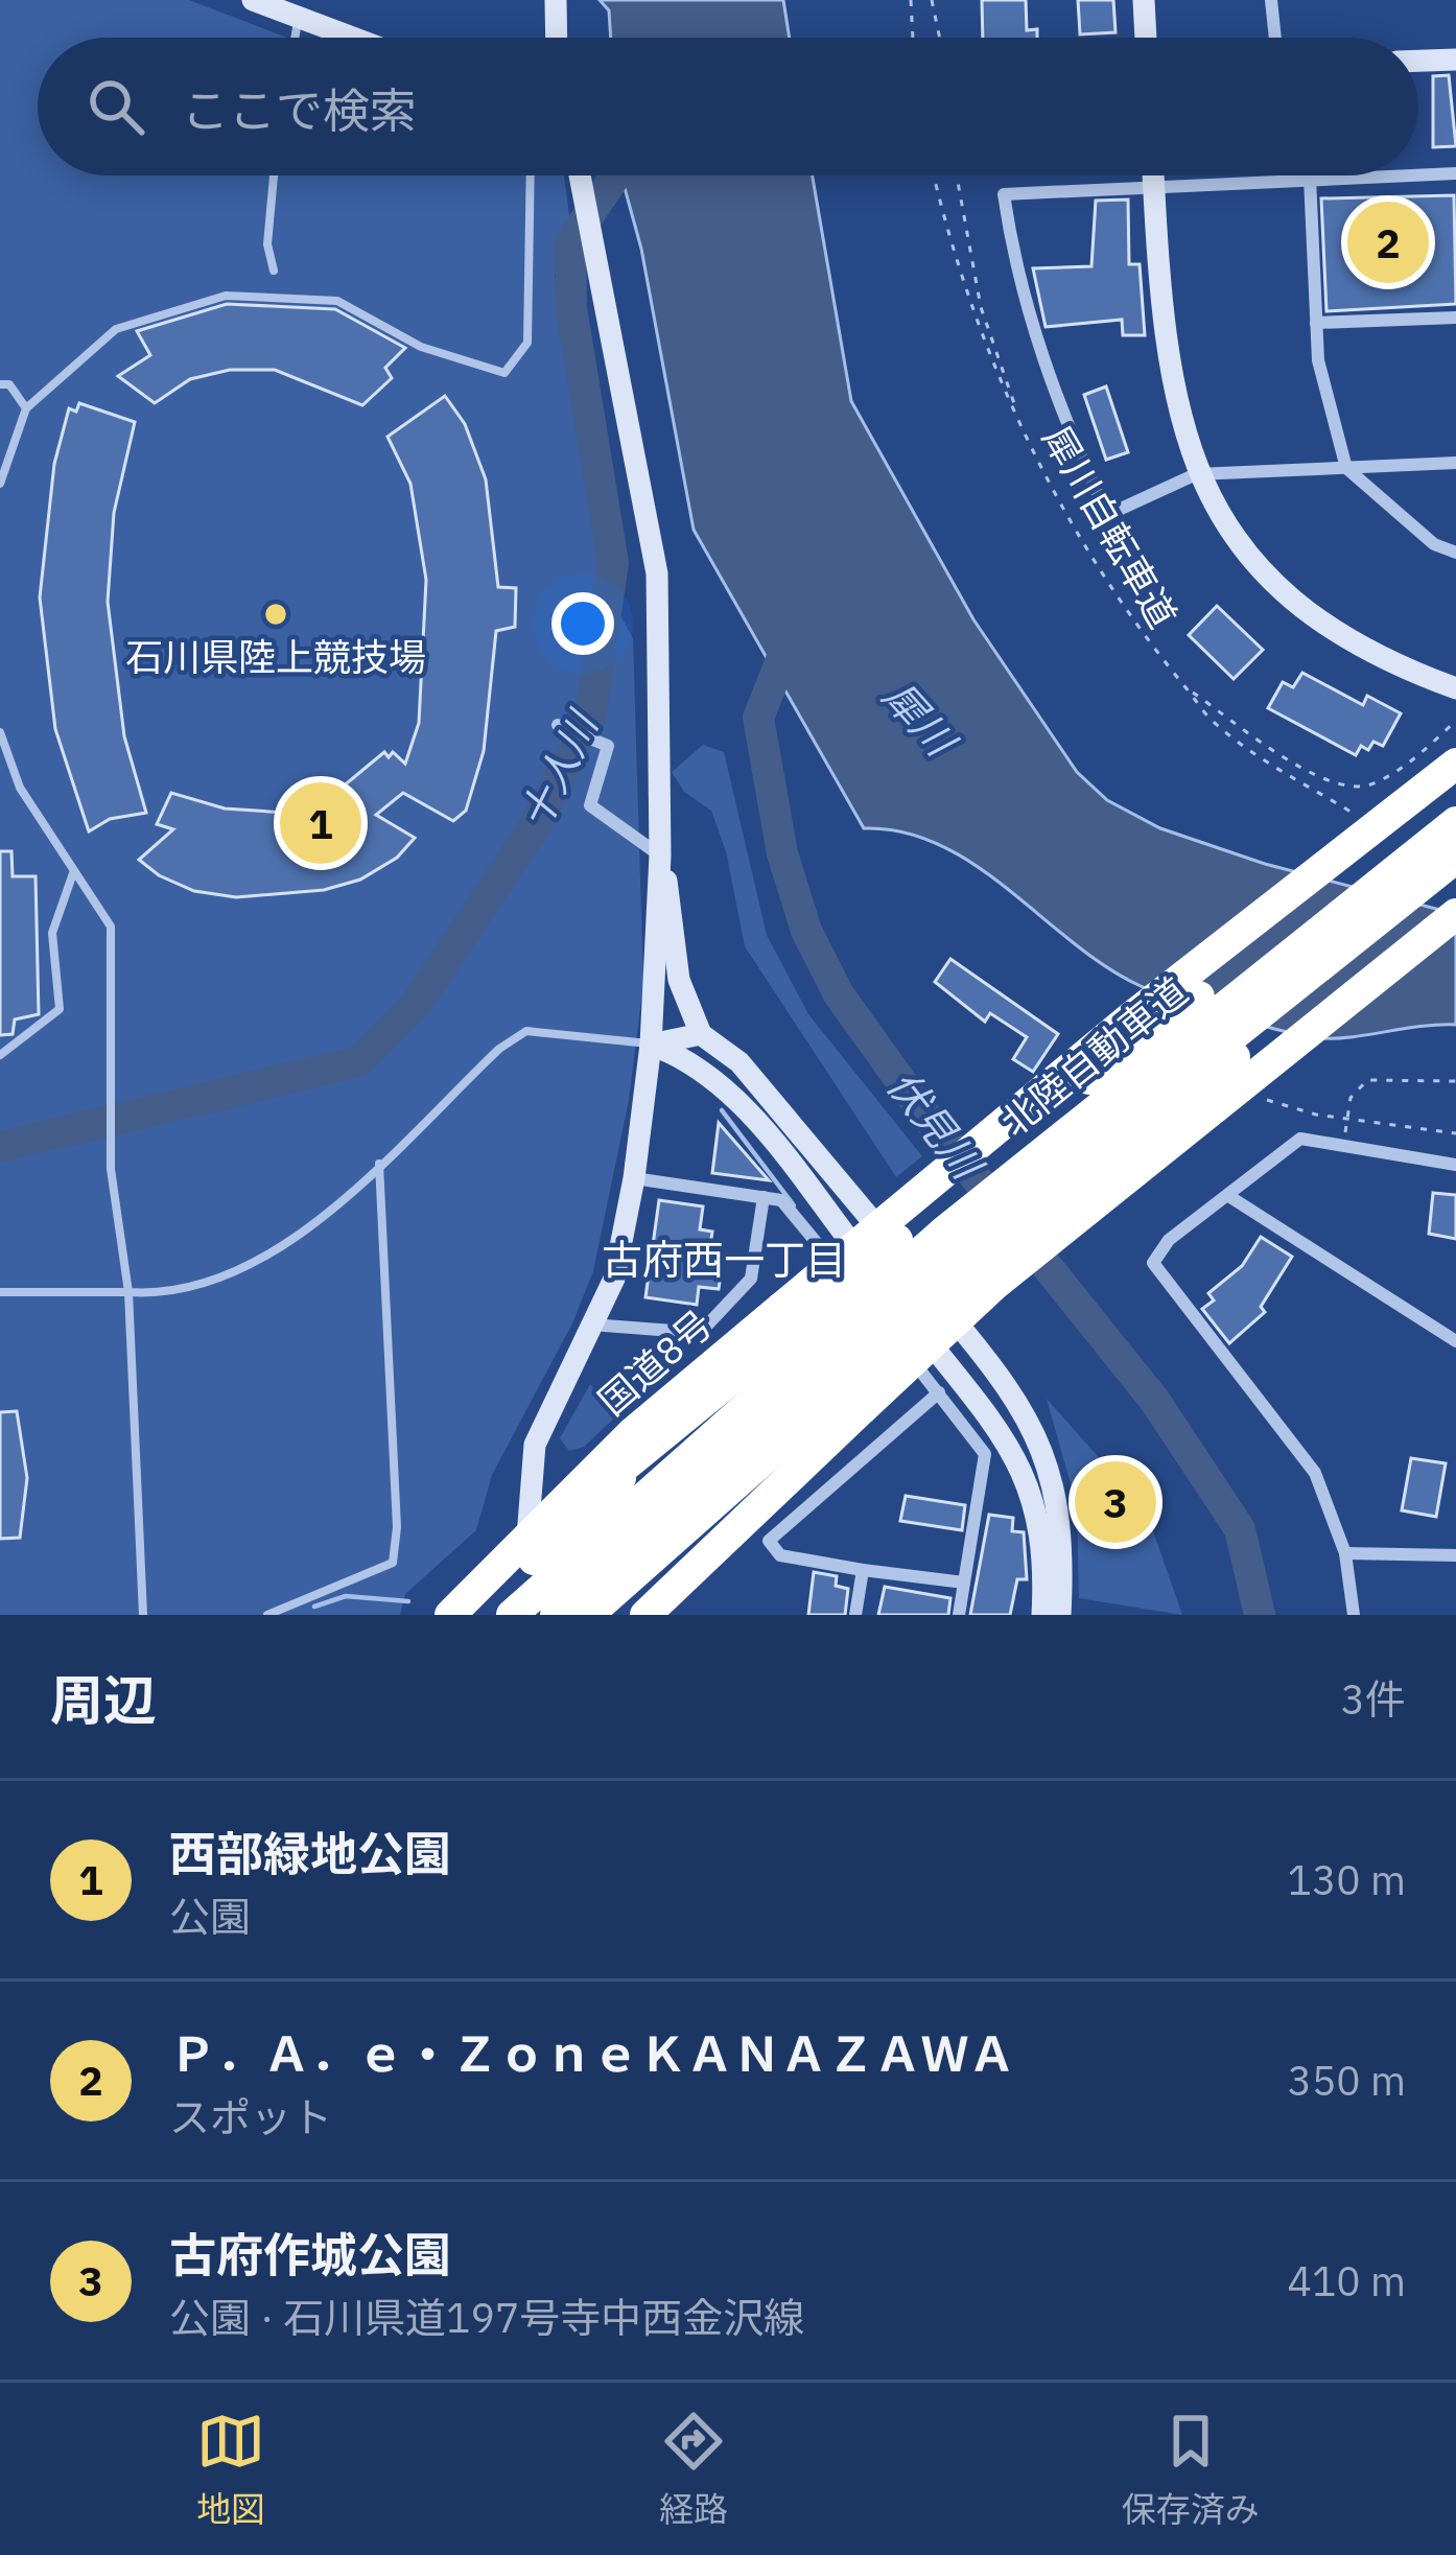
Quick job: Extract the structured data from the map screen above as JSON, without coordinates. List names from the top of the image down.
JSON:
{
  "streets": {
    "highway": ["北陸自動車道", "国道8号"],
    "path": ["犀川自転車道"]
  },
  "districts": ["古府西一丁目"],
  "water": ["犀川", "十人川", "伏見川"],
  "places": ["石川県陸上競技場"],
  "page": {
    "search": "ここで検索",
    "pins": ["2", "1", "3"],
    "heading": ["周辺", "3件"],
    "list": [
      {
        "mark": "1",
        "name": "西部緑地公園",
        "note": "公園",
        "value": "130 m"
      },
      {
        "mark": "2",
        "name": "Ｐ．Ａ．ｅ・ＺｏｎｅＫＡＮＡＺＡＷＡ",
        "note": "スポット",
        "value": "350 m"
      },
      {
        "mark": "3",
        "name": "古府作城公園",
        "note": "公園 · 石川県道197号寺中西金沢線",
        "value": "410 m"
      }
    ],
    "nav": ["地図", "経路", "保存済み"]
  }
}
